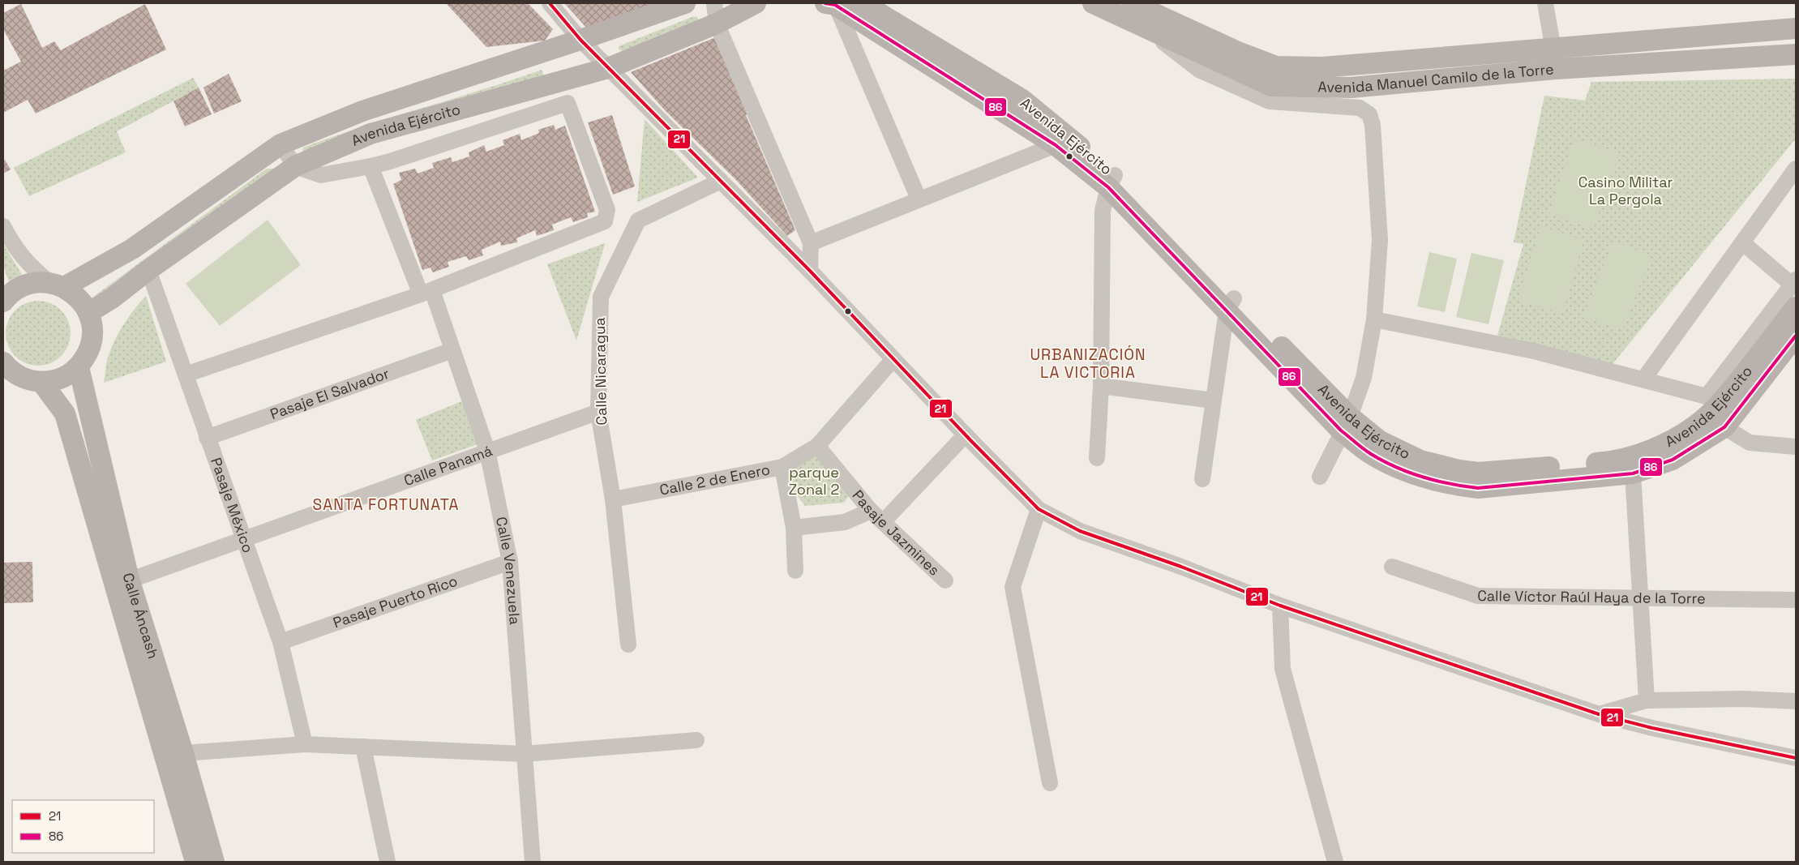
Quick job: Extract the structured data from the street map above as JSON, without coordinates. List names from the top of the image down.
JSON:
{
  "streets": {
    "main road": ["Avenida Manuel Camilo de la Torre", "Avenida Ejército", "Calle Áncash"],
    "street": [
      "Calle Nicaragua",
      "Pasaje El Salvador",
      "Calle Panamá",
      "Calle 2 de Enero",
      "Pasaje México",
      "Pasaje Jazmines",
      "Calle Venezuela",
      "Calle Víctor Raúl Haya de la Torre",
      "Pasaje Puerto Rico"
    ]
  },
  "crossings": [
    ["Avenida Ejército", "Pasaje México"],
    ["Calle Nicaragua", "Calle Panamá"],
    ["Calle Nicaragua", "Calle 2 de Enero"],
    ["Pasaje El Salvador", "Pasaje México"],
    ["Pasaje El Salvador", "Calle Venezuela"],
    ["Calle Panamá", "Pasaje México"],
    ["Calle Panamá", "Calle Venezuela"],
    ["Calle Panamá", "Calle Áncash"],
    ["Calle 2 de Enero", "Pasaje Jazmines"],
    ["Pasaje México", "Pasaje Puerto Rico"],
    ["Calle Venezuela", "Pasaje Puerto Rico"]
  ],
  "districts": ["URBANIZACIÓN LA VICTORIA", "SANTA FORTUNATA"],
  "parks": ["Casino Militar La Pergola", "parque Zonal 2"],
  "lines": ["transit line 21", "transit line 86"],
  "legend": ["21", "86"]
}
